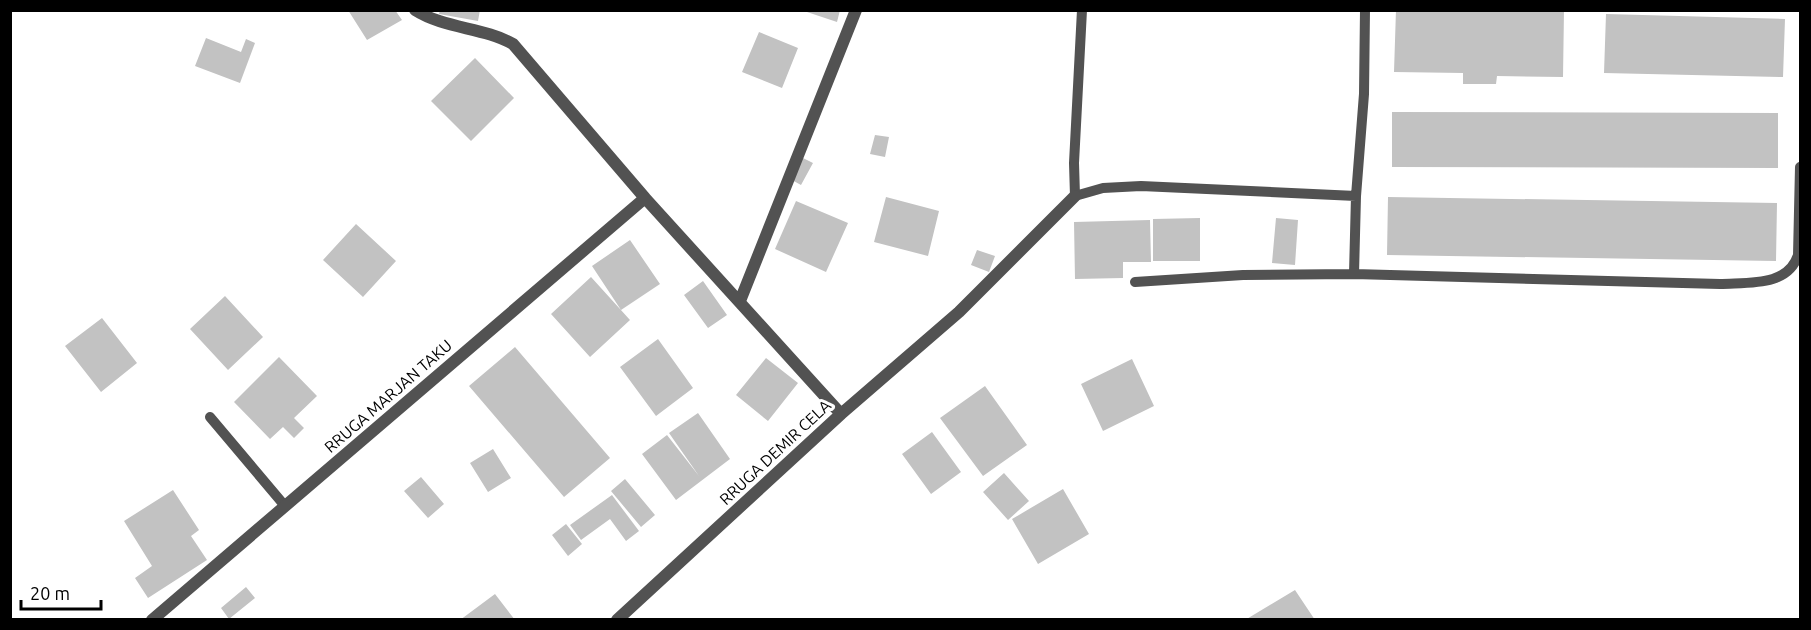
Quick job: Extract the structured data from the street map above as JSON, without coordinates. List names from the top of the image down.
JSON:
{
  "streets": {
    "street": ["RRUGA MARJAN TAKU", "RRUGA DEMIR CELA"]
  },
  "scale_bar": "20 m"
}
